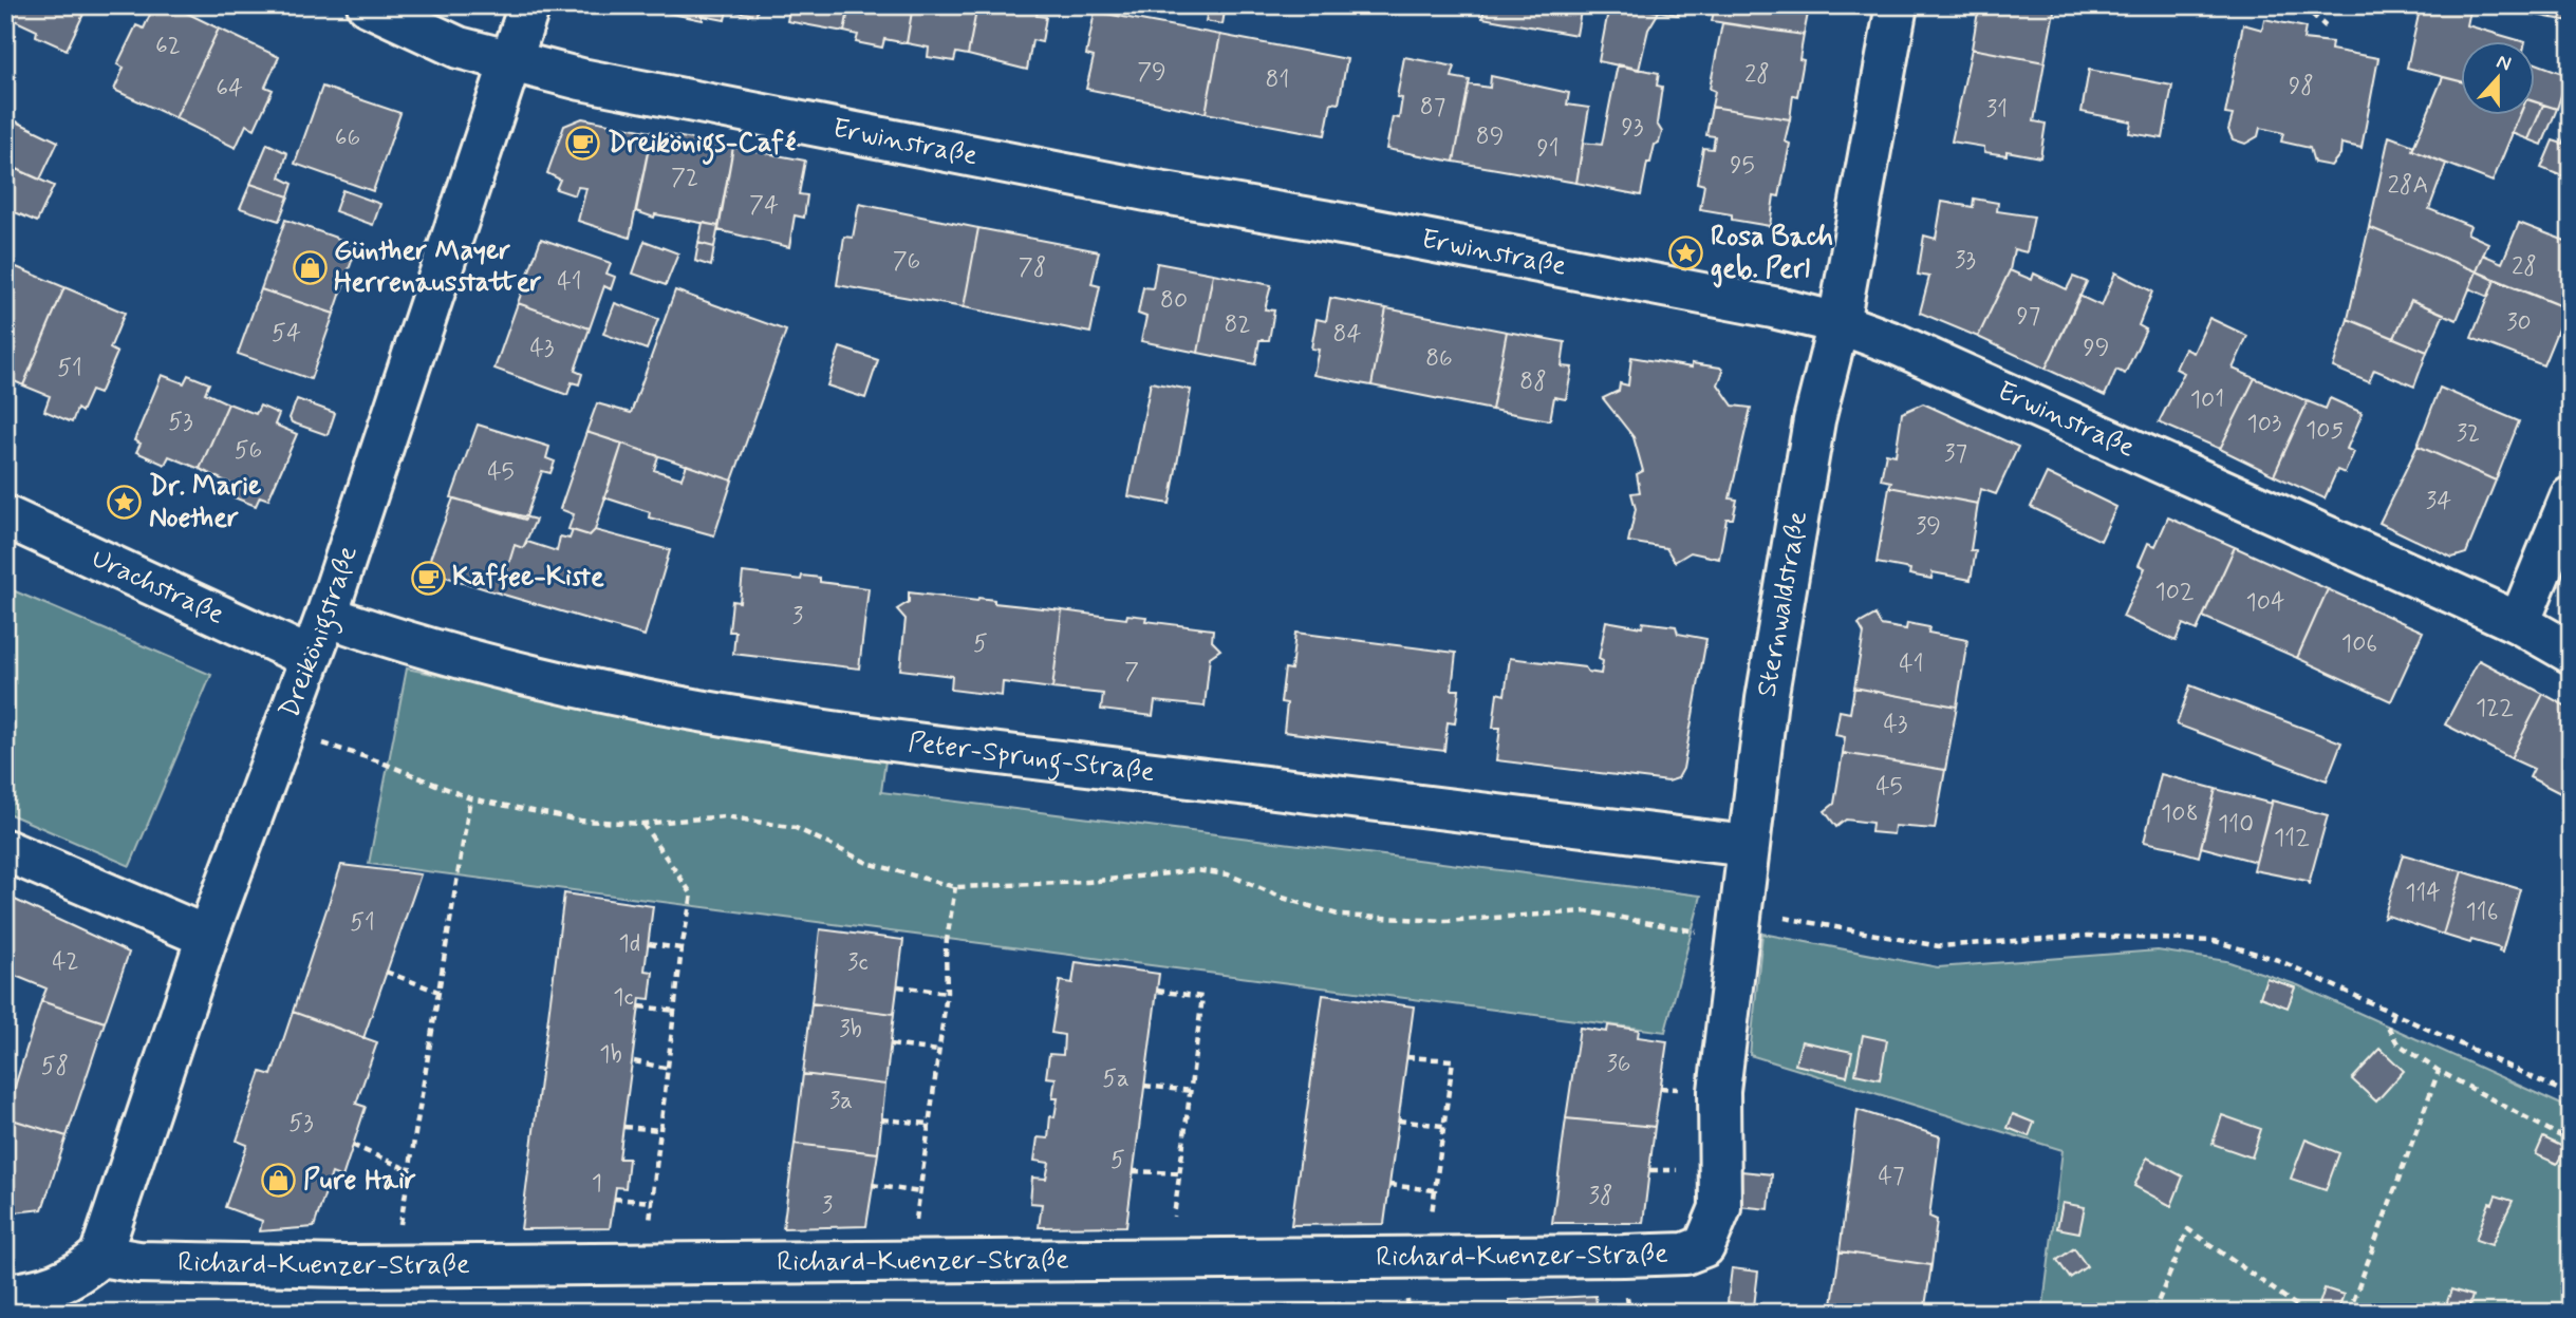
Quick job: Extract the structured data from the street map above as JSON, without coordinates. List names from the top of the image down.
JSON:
{
  "streets": {
    "street": [
      "Erwinstraße",
      "Urachstraße",
      "Sternwaldstraße",
      "Dreikönigstraße",
      "Peter-Sprung-Straße",
      "Richard-Kuenzer-Straße"
    ]
  },
  "crossings": [
    ["Erwinstraße", "Sternwaldstraße"],
    ["Erwinstraße", "Dreikönigstraße"],
    ["Urachstraße", "Dreikönigstraße"],
    ["Sternwaldstraße", "Peter-Sprung-Straße"],
    ["Sternwaldstraße", "Richard-Kuenzer-Straße"],
    ["Dreikönigstraße", "Peter-Sprung-Straße"],
    ["Dreikönigstraße", "Richard-Kuenzer-Straße"]
  ],
  "places": {
    "cafe": ["Dreikönigs-Café", "Kaffee-Kiste"],
    "place": ["Rosa Bach geb. Perl", "Dr. Marie Noether"],
    "shop": ["Günther Mayer Herrenausstatter", "Pure Hair"]
  },
  "house_numbers": [
    "62",
    "79",
    "28",
    "81",
    "98",
    "64",
    "87",
    "31",
    "93",
    "89",
    "66",
    "91",
    "95",
    "72",
    "28A",
    "74",
    "33",
    "76",
    "28",
    "78",
    "41",
    "80",
    "97",
    "30",
    "82",
    "54",
    "84",
    "43",
    "99",
    "86",
    "51",
    "88",
    "101",
    "53",
    "103",
    "105",
    "32",
    "56",
    "37",
    "45",
    "34",
    "39",
    "102",
    "104",
    "3",
    "5",
    "106",
    "41",
    "7",
    "122",
    "43",
    "45",
    "108",
    "110",
    "112",
    "114",
    "116",
    "51",
    "1d",
    "42",
    "3c",
    "1c",
    "3b",
    "1b",
    "36",
    "58",
    "5a",
    "3a",
    "53",
    "5",
    "47",
    "1",
    "38",
    "3"
  ],
  "north": "top"
}
